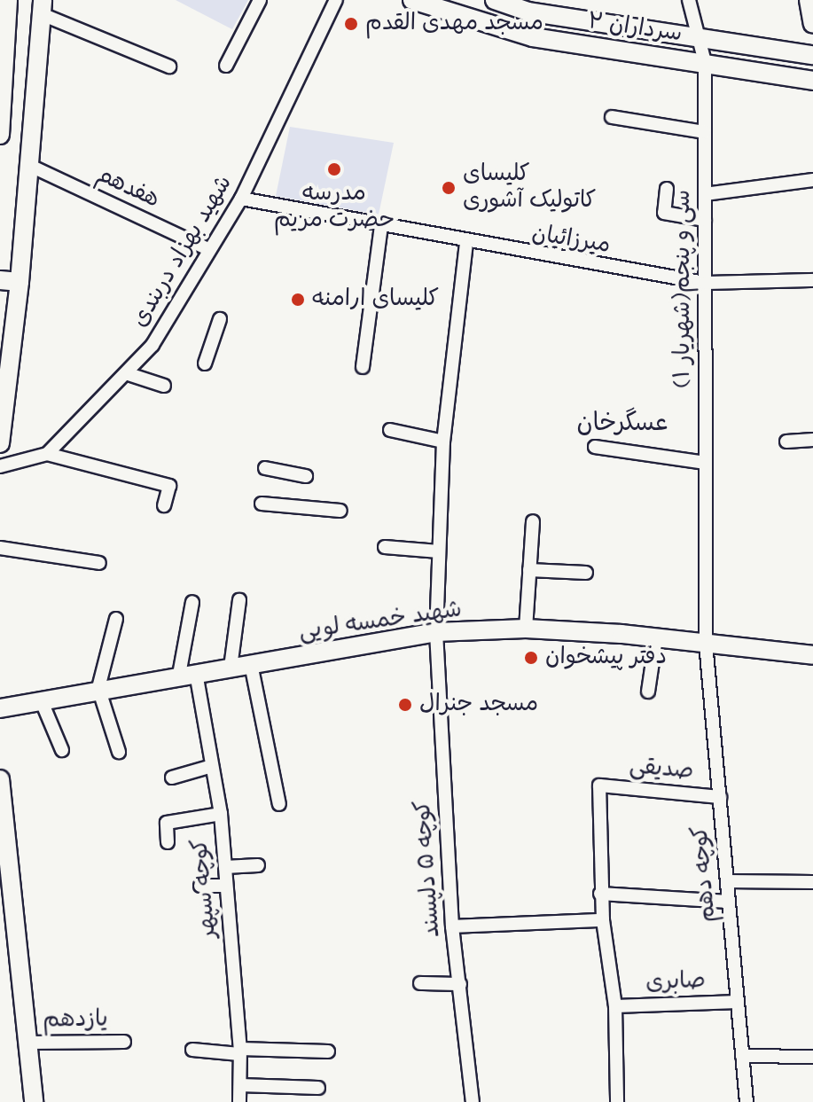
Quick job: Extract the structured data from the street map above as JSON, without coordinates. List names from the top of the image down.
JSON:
{
  "streets": {
    "main road": ["سرداران ۲", "شهید خمسه لویی"],
    "street": [
      "هفدهم",
      "میرزائیان",
      "شهید بهزاد دربندی",
      "سی و پنجم(شهریار ۱)",
      "صدیقی",
      "کوچه ۵ دلپسند",
      "کوچه دهم",
      "کوچه سپهر",
      "صابری",
      "یازدهم"
    ]
  },
  "crossings": [
    ["سرداران ۲", "سی و پنجم(شهریار ۱)"],
    ["هفدهم", "شهید بهزاد دربندی"],
    ["میرزائیان", "شهید بهزاد دربندی"],
    ["میرزائیان", "سی و پنجم(شهریار ۱)"],
    ["میرزائیان", "کوچه ۵ دلپسند"],
    ["سی و پنجم(شهریار ۱)", "شهید خمسه لویی"],
    ["سی و پنجم(شهریار ۱)", "کوچه دهم"],
    ["شهید خمسه لویی", "کوچه ۵ دلپسند"],
    ["شهید خمسه لویی", "کوچه دهم"],
    ["شهید خمسه لویی", "کوچه سپهر"],
    ["صدیقی", "کوچه دهم"],
    ["کوچه دهم", "صابری"]
  ],
  "districts": ["عسگرخان"],
  "places": [
    "مسجد مهدی القدم",
    "مدرسه حضرت مریم",
    "کلیسای کاتولیک آشوری",
    "کلیسای ارامنه",
    "دفتر پیشخوان",
    "مسجد جنرال"
  ]
}
